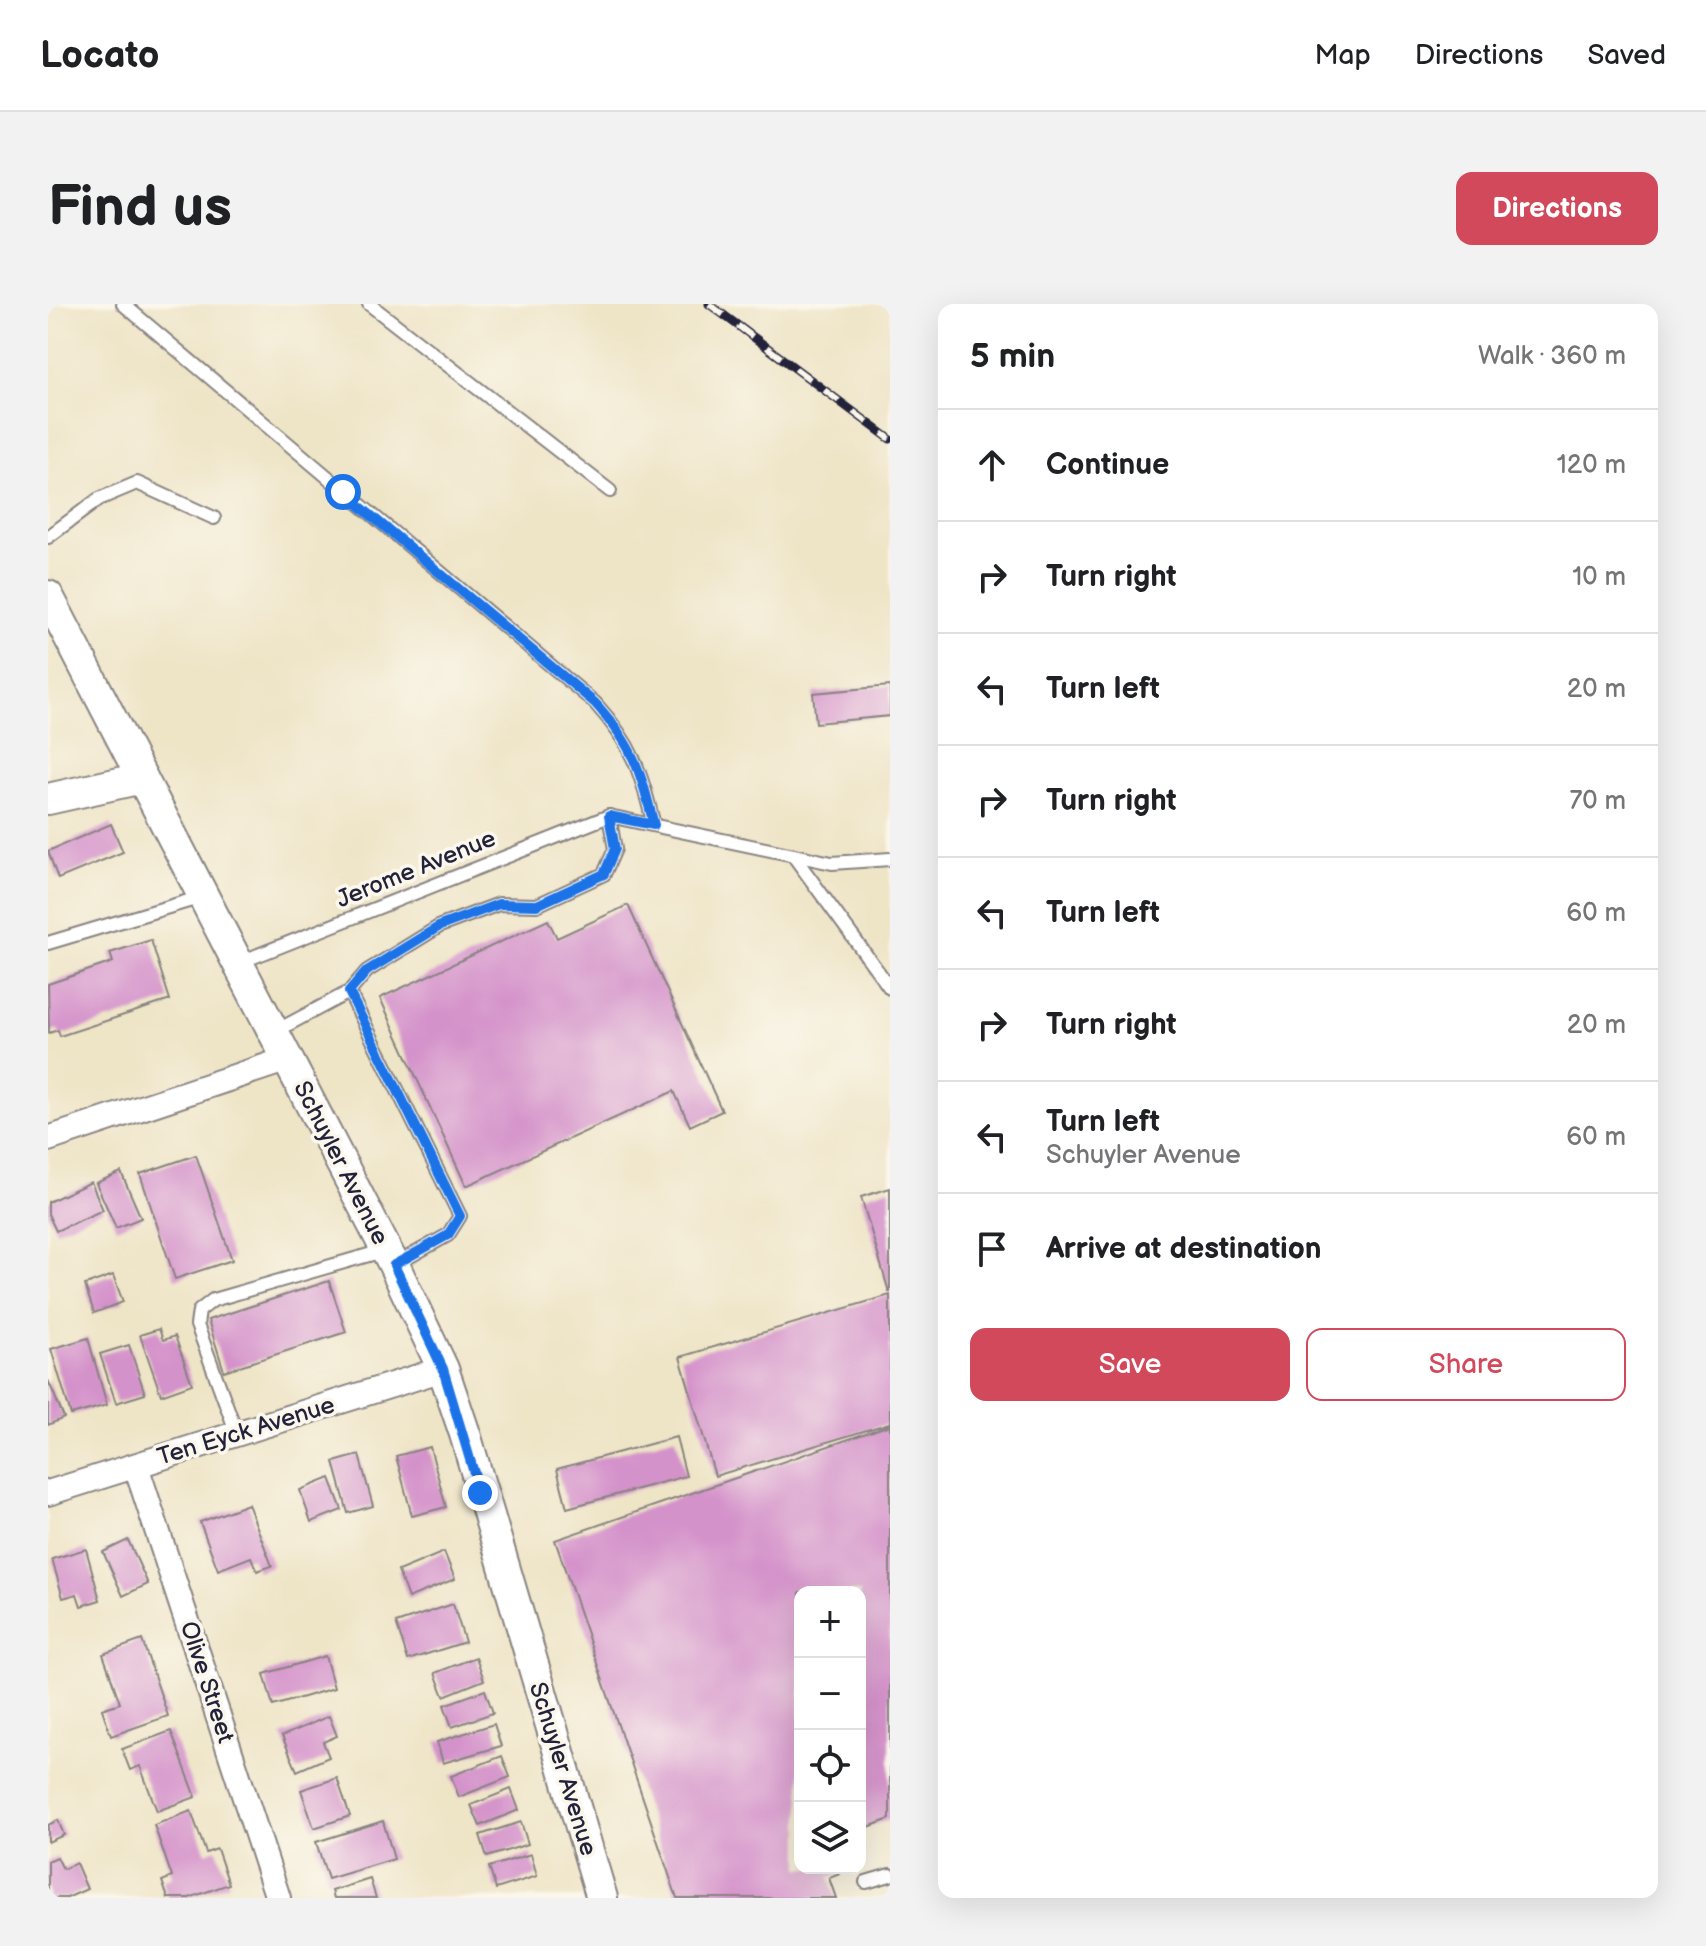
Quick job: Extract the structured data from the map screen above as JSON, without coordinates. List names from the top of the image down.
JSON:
{
  "streets": {
    "street": ["Schuyler Avenue", "Ten Eyck Avenue", "Olive Street"],
    "lane": ["Jerome Avenue"]
  },
  "crossings": [
    ["Jerome Avenue", "Schuyler Avenue"],
    ["Schuyler Avenue", "Ten Eyck Avenue"],
    ["Ten Eyck Avenue", "Olive Street"]
  ],
  "page": {
    "header": "Locato",
    "nav": ["Map", "Directions", "Saved"],
    "buttons": [
      "Directions",
      ["Save", "Share"]
    ],
    "title": "Find us",
    "heading": ["5 min", "Walk · 360 m"],
    "list": [
      ["Continue", "120 m"],
      ["Turn right", "10 m"],
      ["Turn left", "20 m"],
      ["Turn right", "70 m"],
      ["Turn left", "60 m"],
      ["Turn right", "20 m"],
      ["Turn left", "Schuyler Avenue", "60 m"],
      "Arrive at destination"
    ],
    "map_buttons": ["+", "−"]
  }
}
